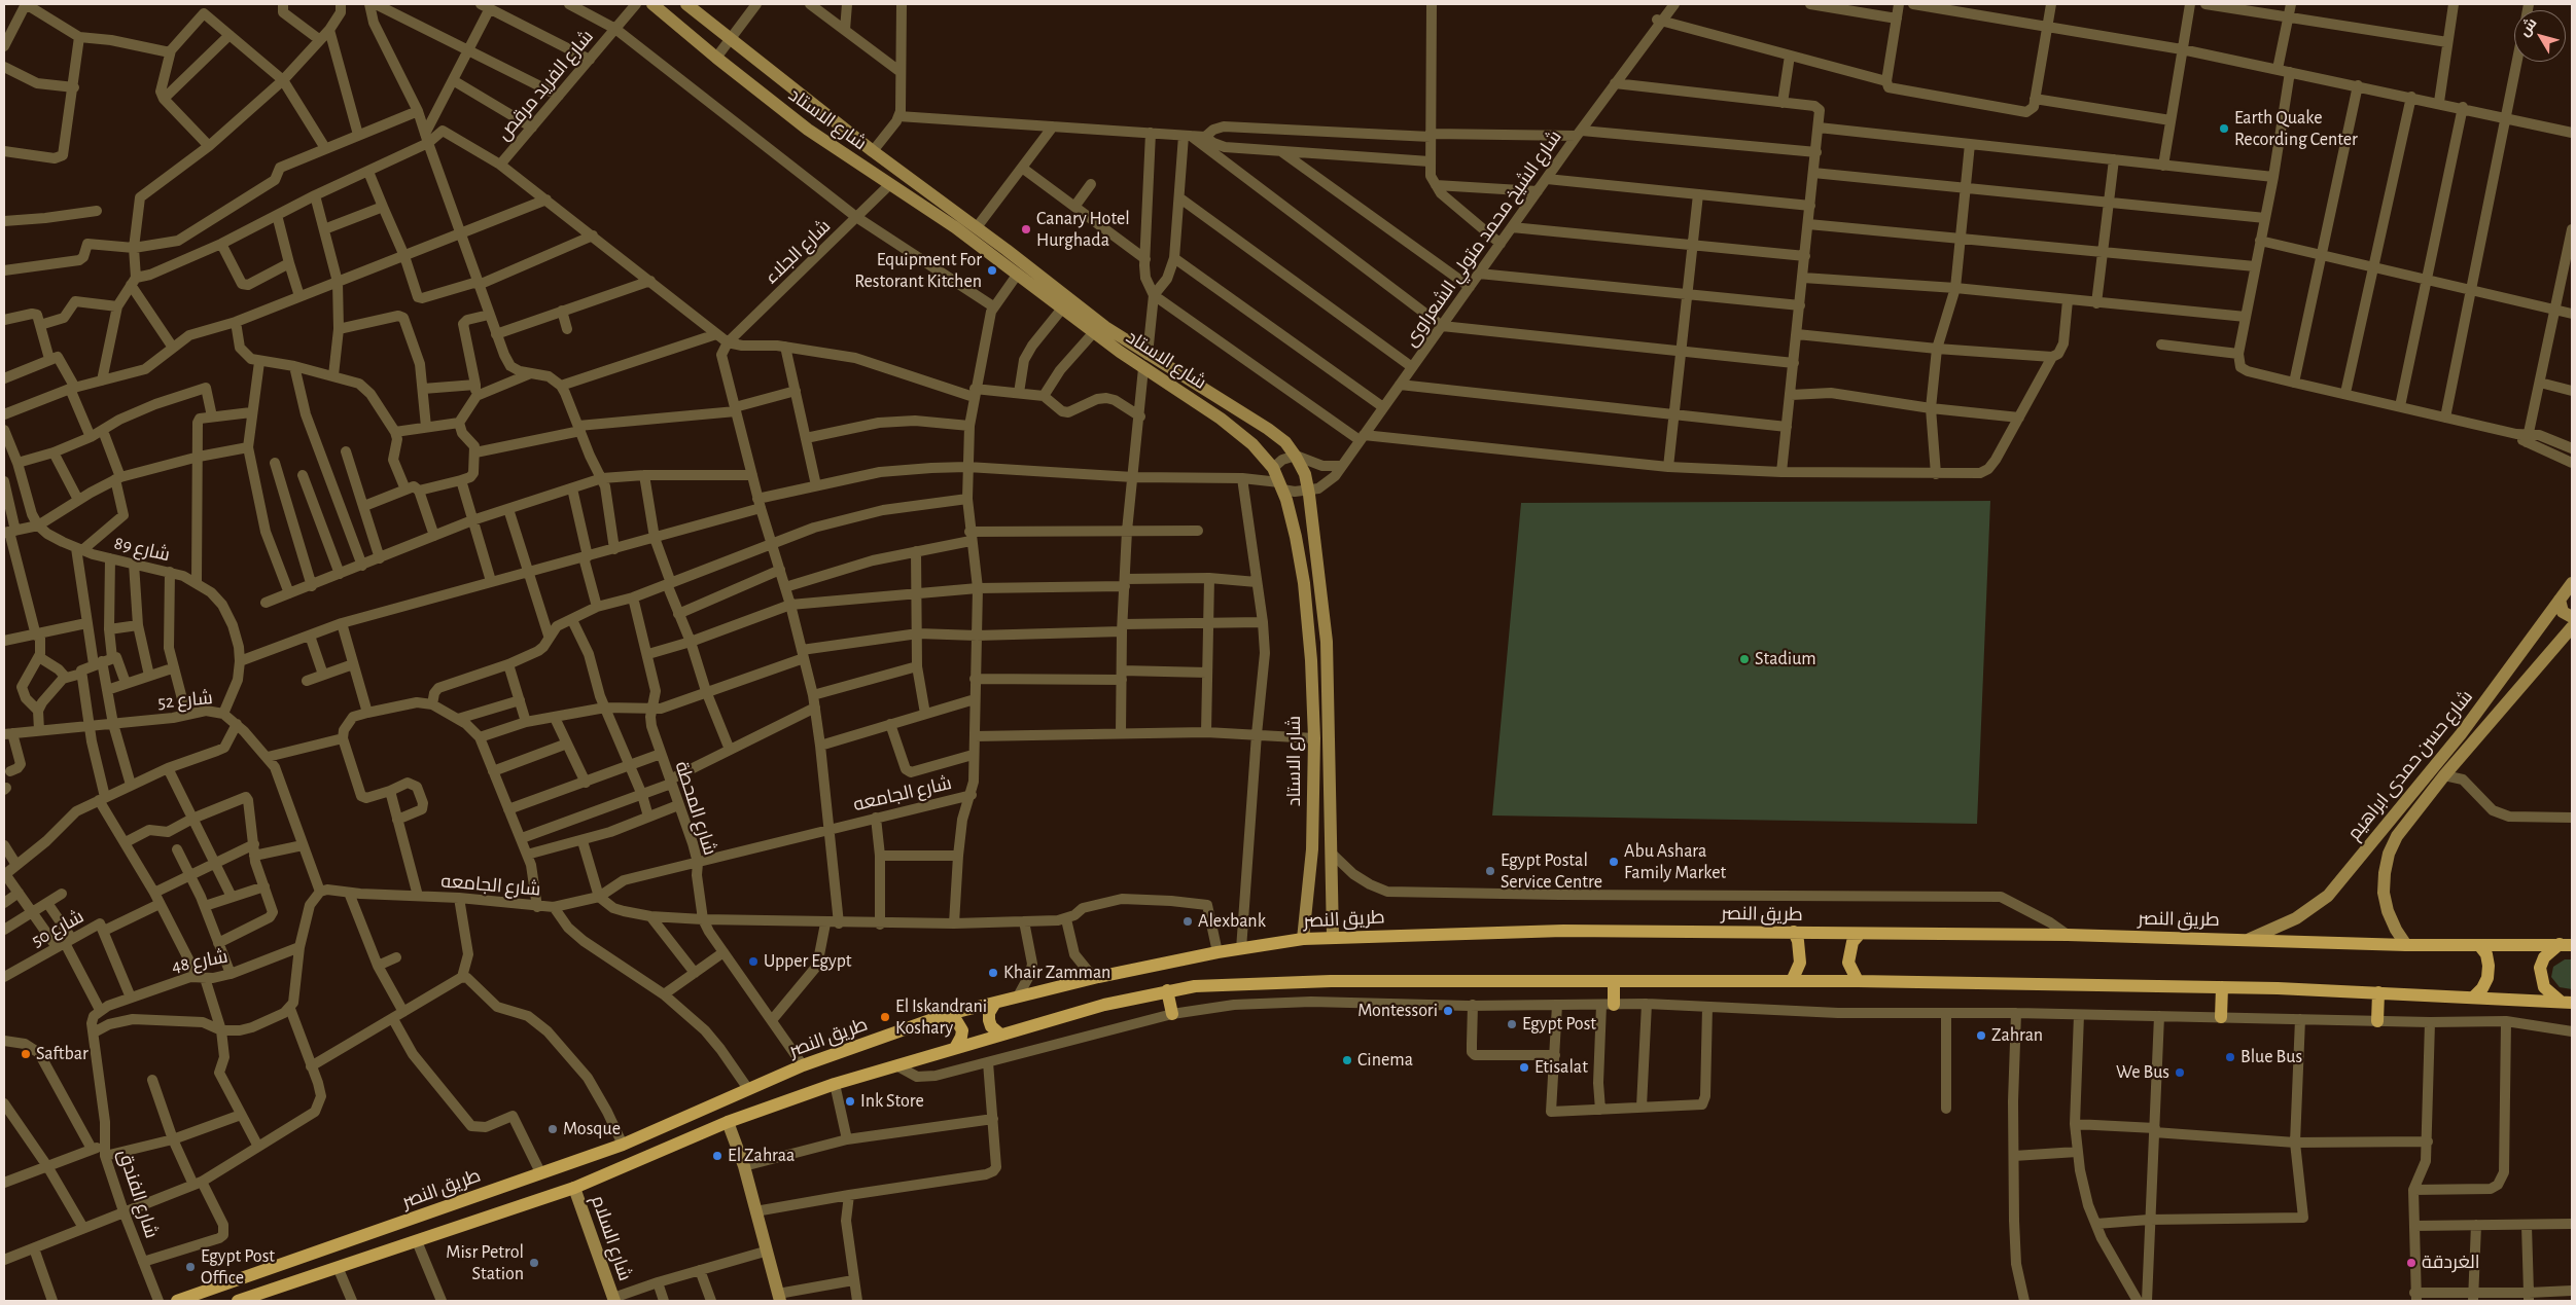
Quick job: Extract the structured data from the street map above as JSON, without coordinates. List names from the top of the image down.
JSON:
{
  "streets": {
    "main road": [
      "شارع الاستاد",
      "شارع حسن حمدى ابراهيم",
      "طريق النصر",
      "شارع السلام"
    ],
    "street": [
      "شارع الفريد مرقص",
      "شارع الشيخ محمد متولي الشعراوى",
      "شارع الجلاء",
      "شارع 89",
      "شارع 52",
      "شارع الجامعه",
      "شارع المحطة",
      "شارع 50",
      "شارع 48",
      "شارع الفندق"
    ]
  },
  "crossings": [
    ["شارع الاستاد", "شارع الشيخ محمد متولي الشعراوى"],
    ["شارع الاستاد", "شارع الجلاء"],
    ["شارع الاستاد", "طريق النصر"],
    ["شارع 89", "شارع 52"],
    ["شارع 52", "شارع الجامعه"],
    ["شارع حسن حمدى ابراهيم", "طريق النصر"],
    ["شارع الجامعه", "شارع المحطة"],
    ["شارع المحطة", "طريق النصر"]
  ],
  "places": [
    "Earth Quake Recording Center",
    "Canary Hotel Hurghada",
    "Equipment For Restorant Kitchen",
    "Stadium",
    "Abu Ashara Family Market",
    "Egypt Postal Service Centre",
    "Alexbank",
    "Upper Egypt",
    "Khair Zamman",
    "Montessori",
    "El Iskandrani Koshary",
    "Egypt Post",
    "Zahran",
    "Saftbar",
    "Blue Bus",
    "Cinema",
    "Etisalat",
    "We Bus",
    "Ink Store",
    "Mosque",
    "El Zahraa",
    "Misr Petrol Station",
    "الغردقة",
    "Egypt Post Office"
  ],
  "north": "top left"
}
